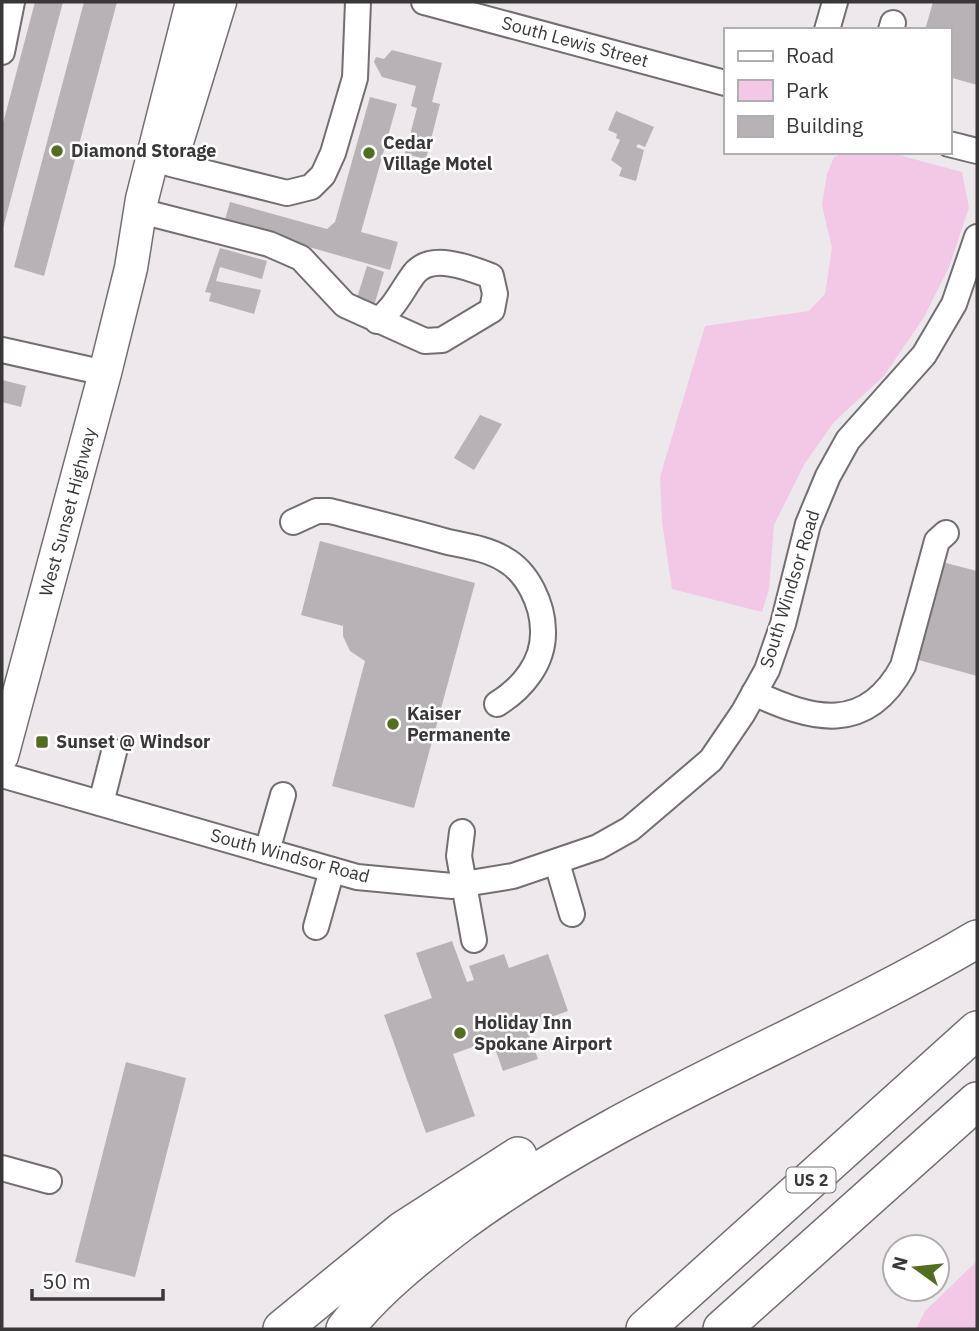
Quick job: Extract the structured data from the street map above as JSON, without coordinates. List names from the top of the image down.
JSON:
{
  "streets": {
    "highway": ["US 2"],
    "main road": ["West Sunset Highway"],
    "street": ["South Lewis Street", "South Windsor Road"]
  },
  "places": {
    "other": [
      "Diamond Storage",
      "Cedar Village Motel",
      "Kaiser Permanente",
      "Holiday Inn Spokane Airport"
    ],
    "transit": ["Sunset @ Windsor"]
  },
  "legend": ["Road", "Park", "Building"],
  "scale_bar": "50 m",
  "north": "left"
}
